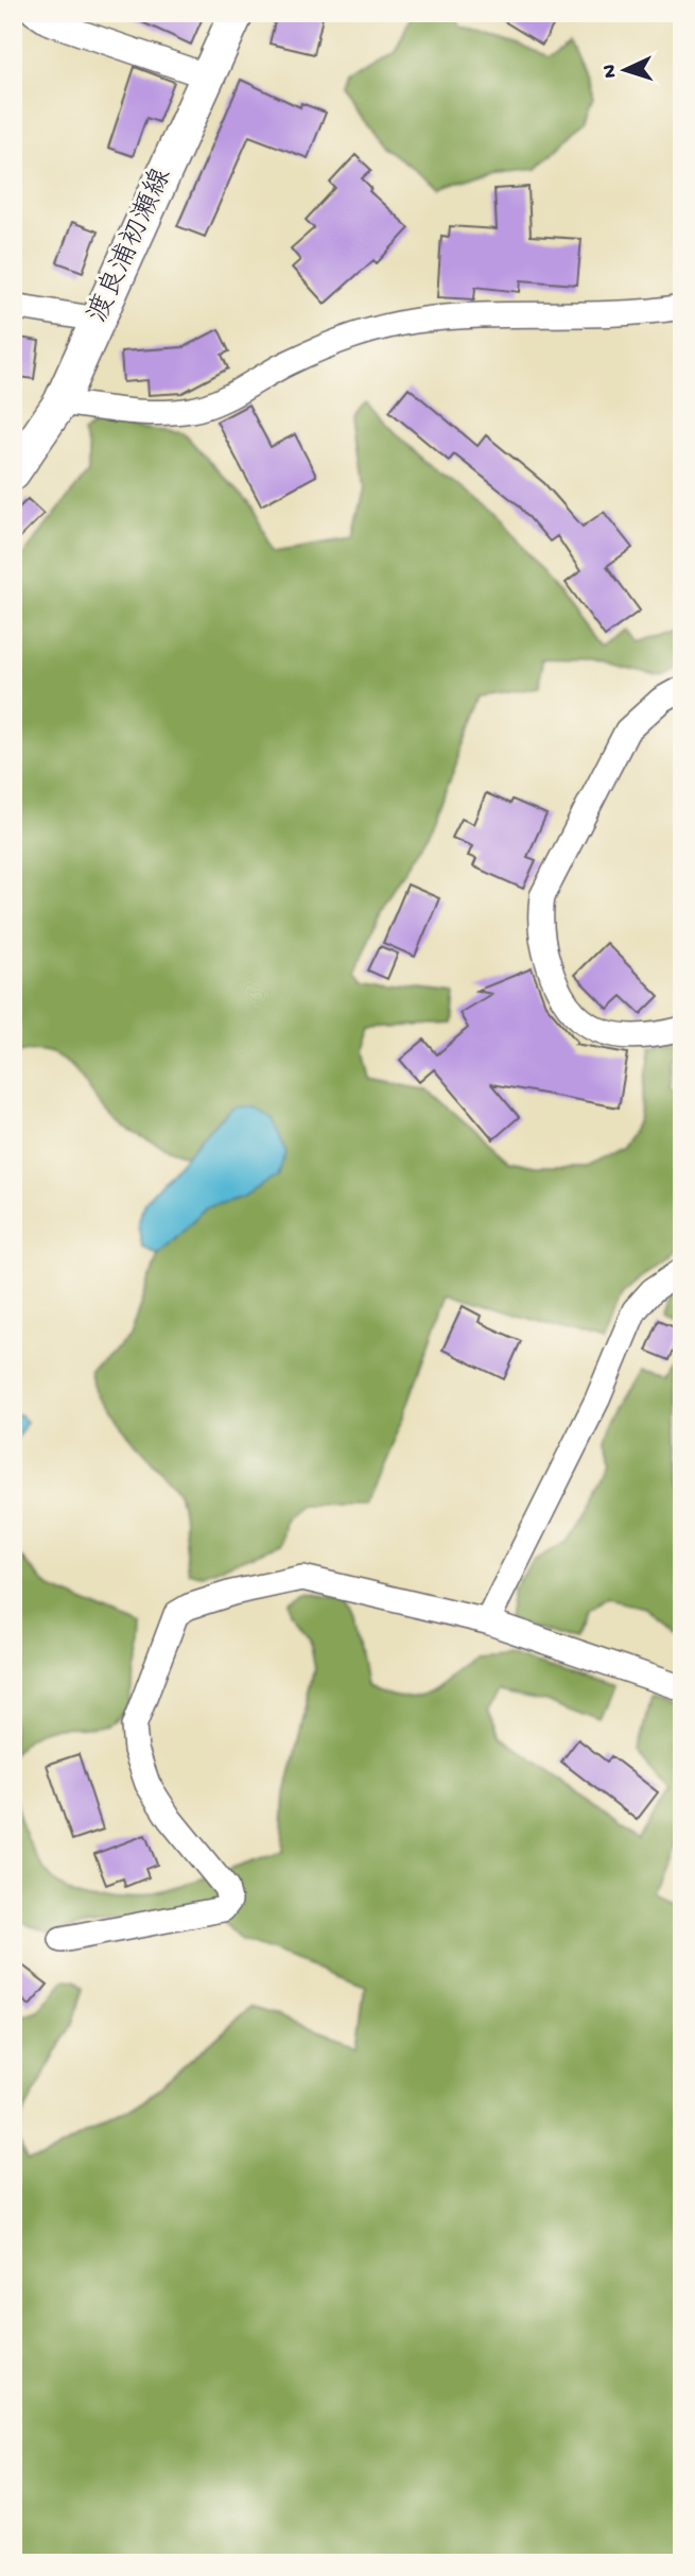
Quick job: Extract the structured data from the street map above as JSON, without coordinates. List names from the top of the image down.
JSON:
{
  "streets": {
    "main road": ["渡良浦初瀬線"]
  },
  "north": "left"
}
